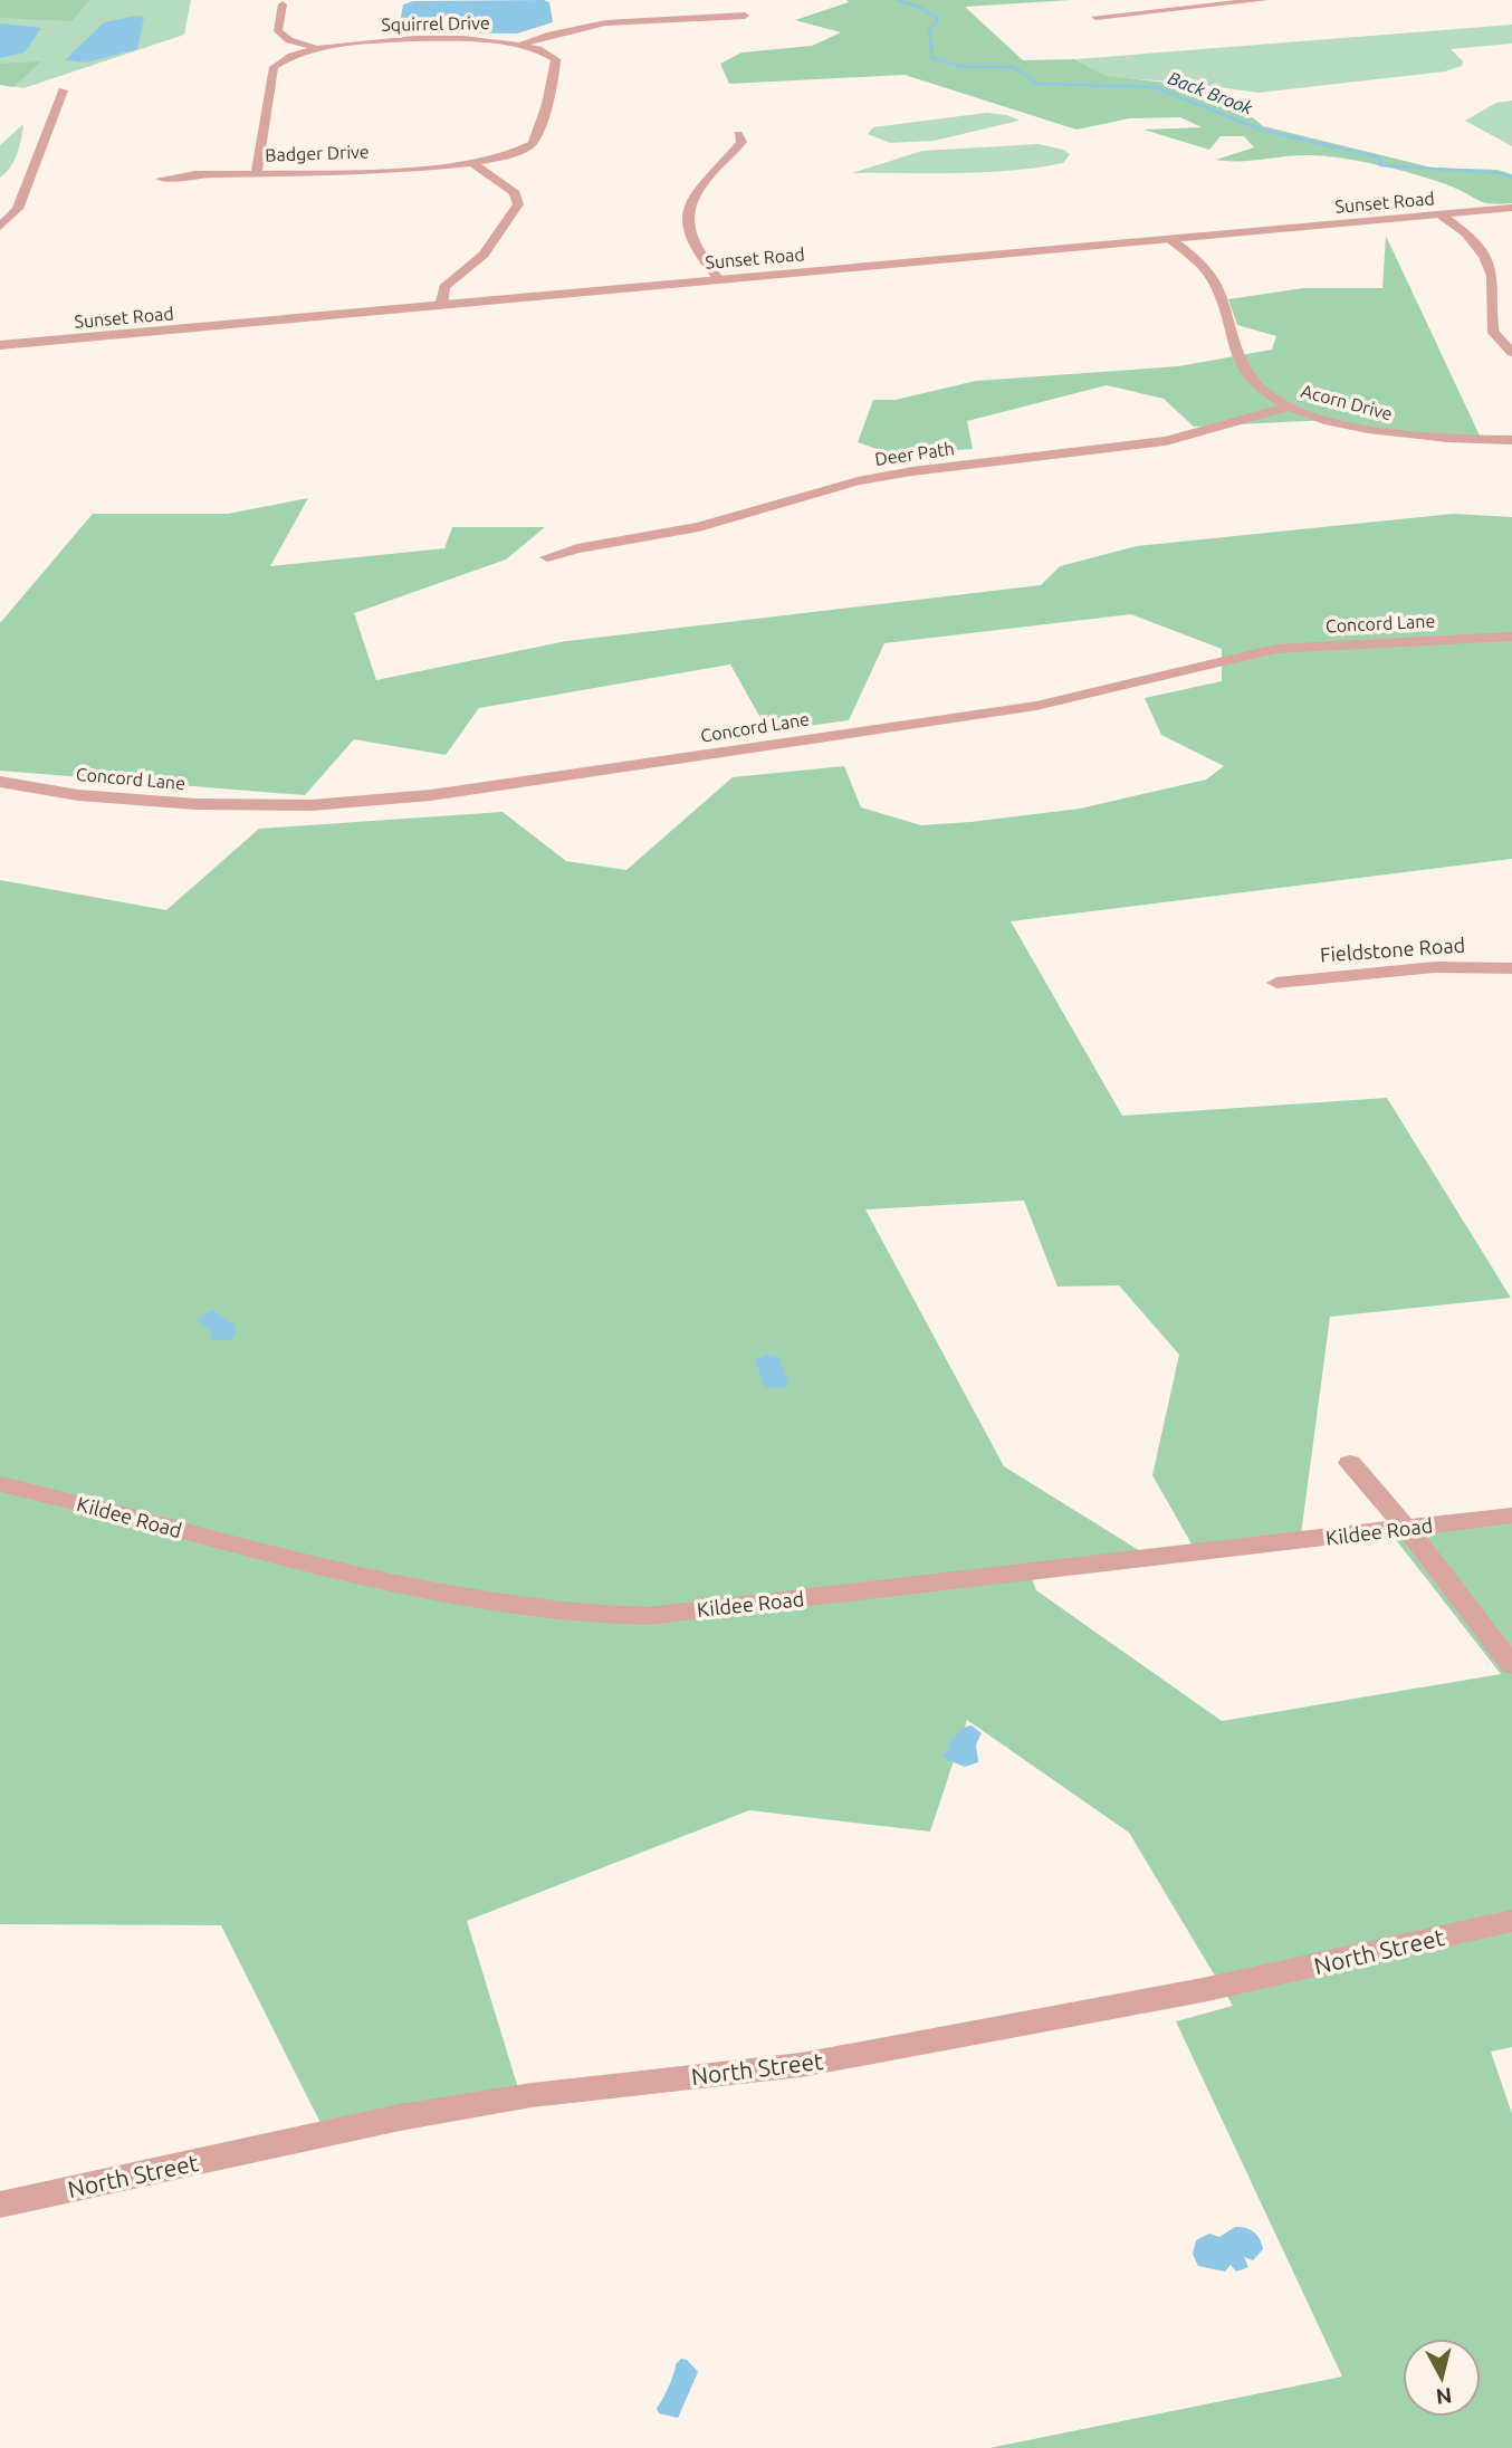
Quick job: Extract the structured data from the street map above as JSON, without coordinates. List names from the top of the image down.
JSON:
{
  "streets": {
    "street": [
      "Squirrel Drive",
      "Badger Drive",
      "Sunset Road",
      "Acorn Drive",
      "Deer Path",
      "Concord Lane",
      "Fieldstone Road",
      "Kildee Road",
      "North Street"
    ]
  },
  "crossings": [
    ["Squirrel Drive", "Badger Drive"],
    ["Sunset Road", "Acorn Drive"],
    ["Acorn Drive", "Deer Path"]
  ],
  "water": ["Back Brook"],
  "north": "bottom"
}
